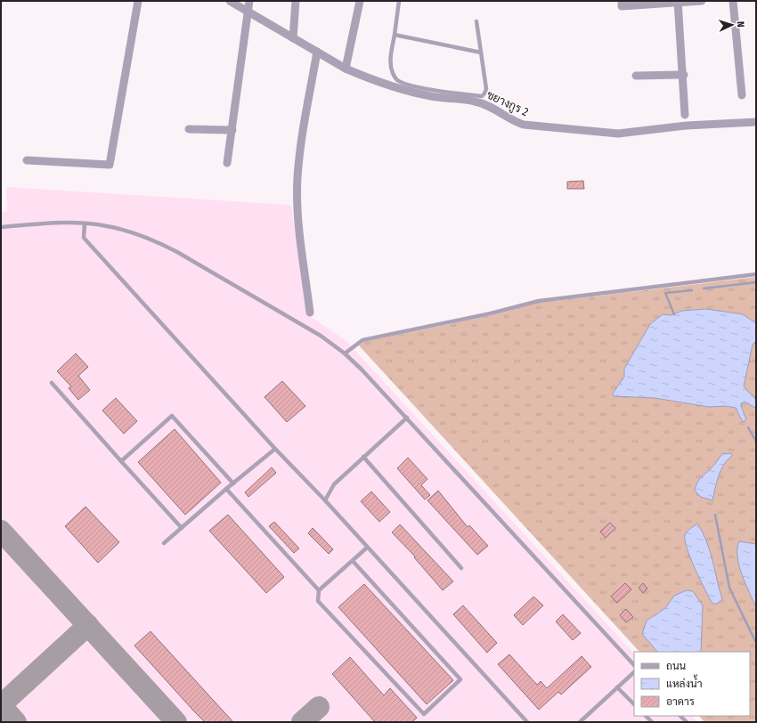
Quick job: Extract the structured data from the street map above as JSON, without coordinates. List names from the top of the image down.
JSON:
{
  "streets": {
    "street": ["ชยางกูร 2"]
  },
  "legend": ["ถนน", "แหล่งน้ำ", "อาคาร"],
  "north": "right"
}
